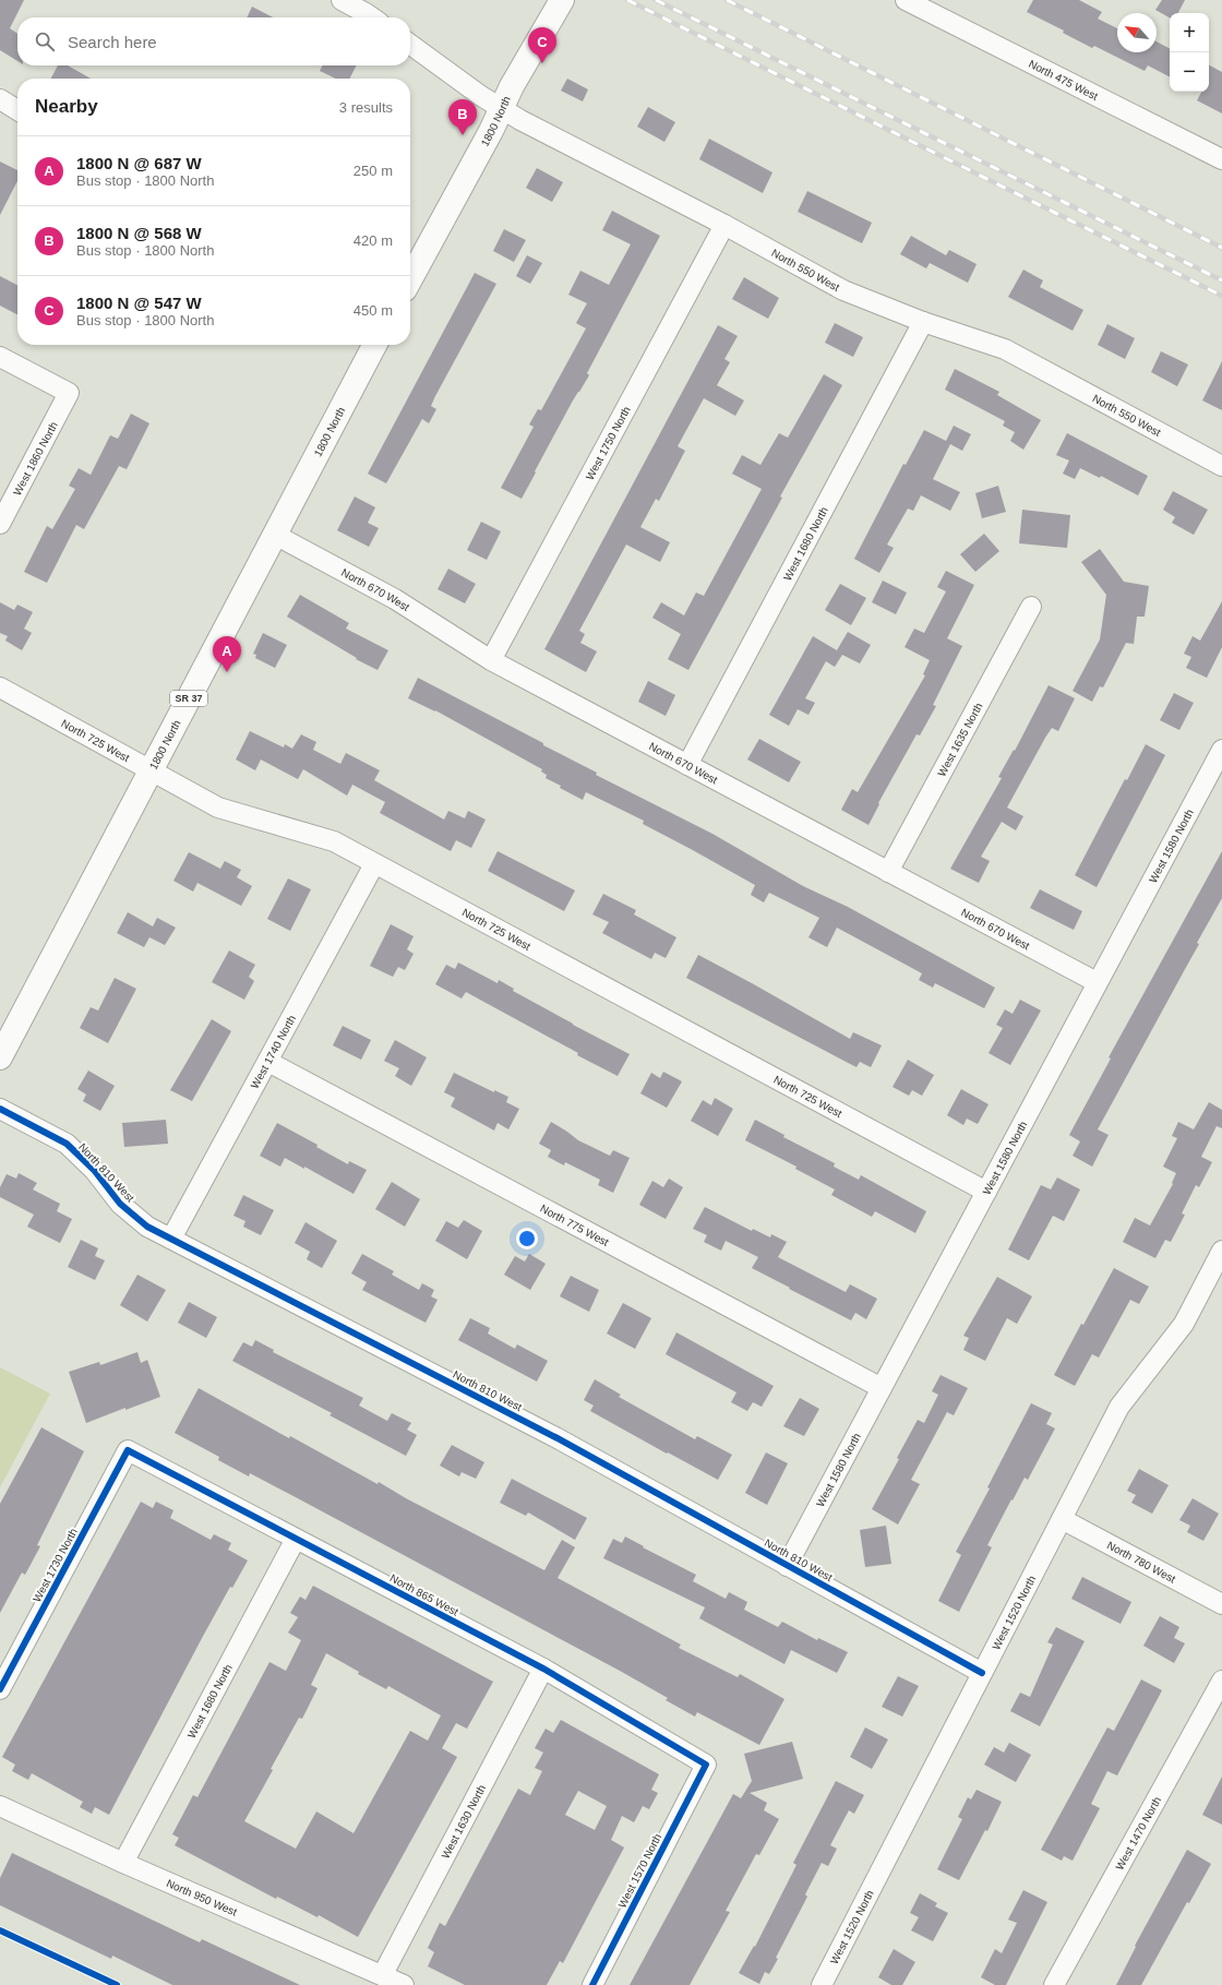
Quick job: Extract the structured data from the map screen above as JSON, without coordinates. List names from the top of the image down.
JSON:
{
  "streets": {
    "main road": ["1800 North", "SR 37"],
    "street": [
      "North 475 West",
      "North 550 West",
      "West 1750 North",
      "West 1860 North",
      "West 1680 North",
      "North 670 West",
      "West 1635 North",
      "North 725 West",
      "West 1580 North",
      "West 1740 North",
      "North 810 West",
      "North 775 West",
      "North 780 West",
      "West 1730 North",
      "North 865 West",
      "West 1520 North",
      "West 1630 North",
      "West 1470 North",
      "West 1570 North",
      "North 950 West"
    ]
  },
  "crossings": [
    ["1800 North", "North 550 West"],
    ["1800 North", "North 670 West"],
    ["1800 North", "North 725 West"],
    ["North 550 West", "West 1750 North"],
    ["North 550 West", "West 1680 North"],
    ["West 1750 North", "North 670 West"],
    ["West 1680 North", "North 670 West"],
    ["West 1680 North", "North 865 West"],
    ["West 1680 North", "North 950 West"],
    ["North 670 West", "West 1635 North"],
    ["North 670 West", "West 1580 North"],
    ["North 725 West", "West 1580 North"],
    ["North 725 West", "West 1740 North"],
    ["West 1580 North", "North 810 West"],
    ["West 1580 North", "North 775 West"],
    ["West 1740 North", "North 810 West"],
    ["West 1740 North", "North 775 West"],
    ["North 810 West", "West 1520 North"],
    ["North 780 West", "West 1520 North"],
    ["West 1730 North", "North 865 West"],
    ["North 865 West", "West 1630 North"],
    ["North 865 West", "West 1570 North"],
    ["West 1630 North", "North 950 West"]
  ],
  "north": "top left",
  "page": {
    "map_buttons": ["+", "−"],
    "search": "Search here",
    "pins": ["C", "B", "A"],
    "heading": ["Nearby", "3 results"],
    "list": [
      {
        "mark": "A",
        "name": "1800 N @ 687 W",
        "note": "Bus stop · 1800 North",
        "value": "250 m"
      },
      {
        "mark": "B",
        "name": "1800 N @ 568 W",
        "note": "Bus stop · 1800 North",
        "value": "420 m"
      },
      {
        "mark": "C",
        "name": "1800 N @ 547 W",
        "note": "Bus stop · 1800 North",
        "value": "450 m"
      }
    ]
  }
}
